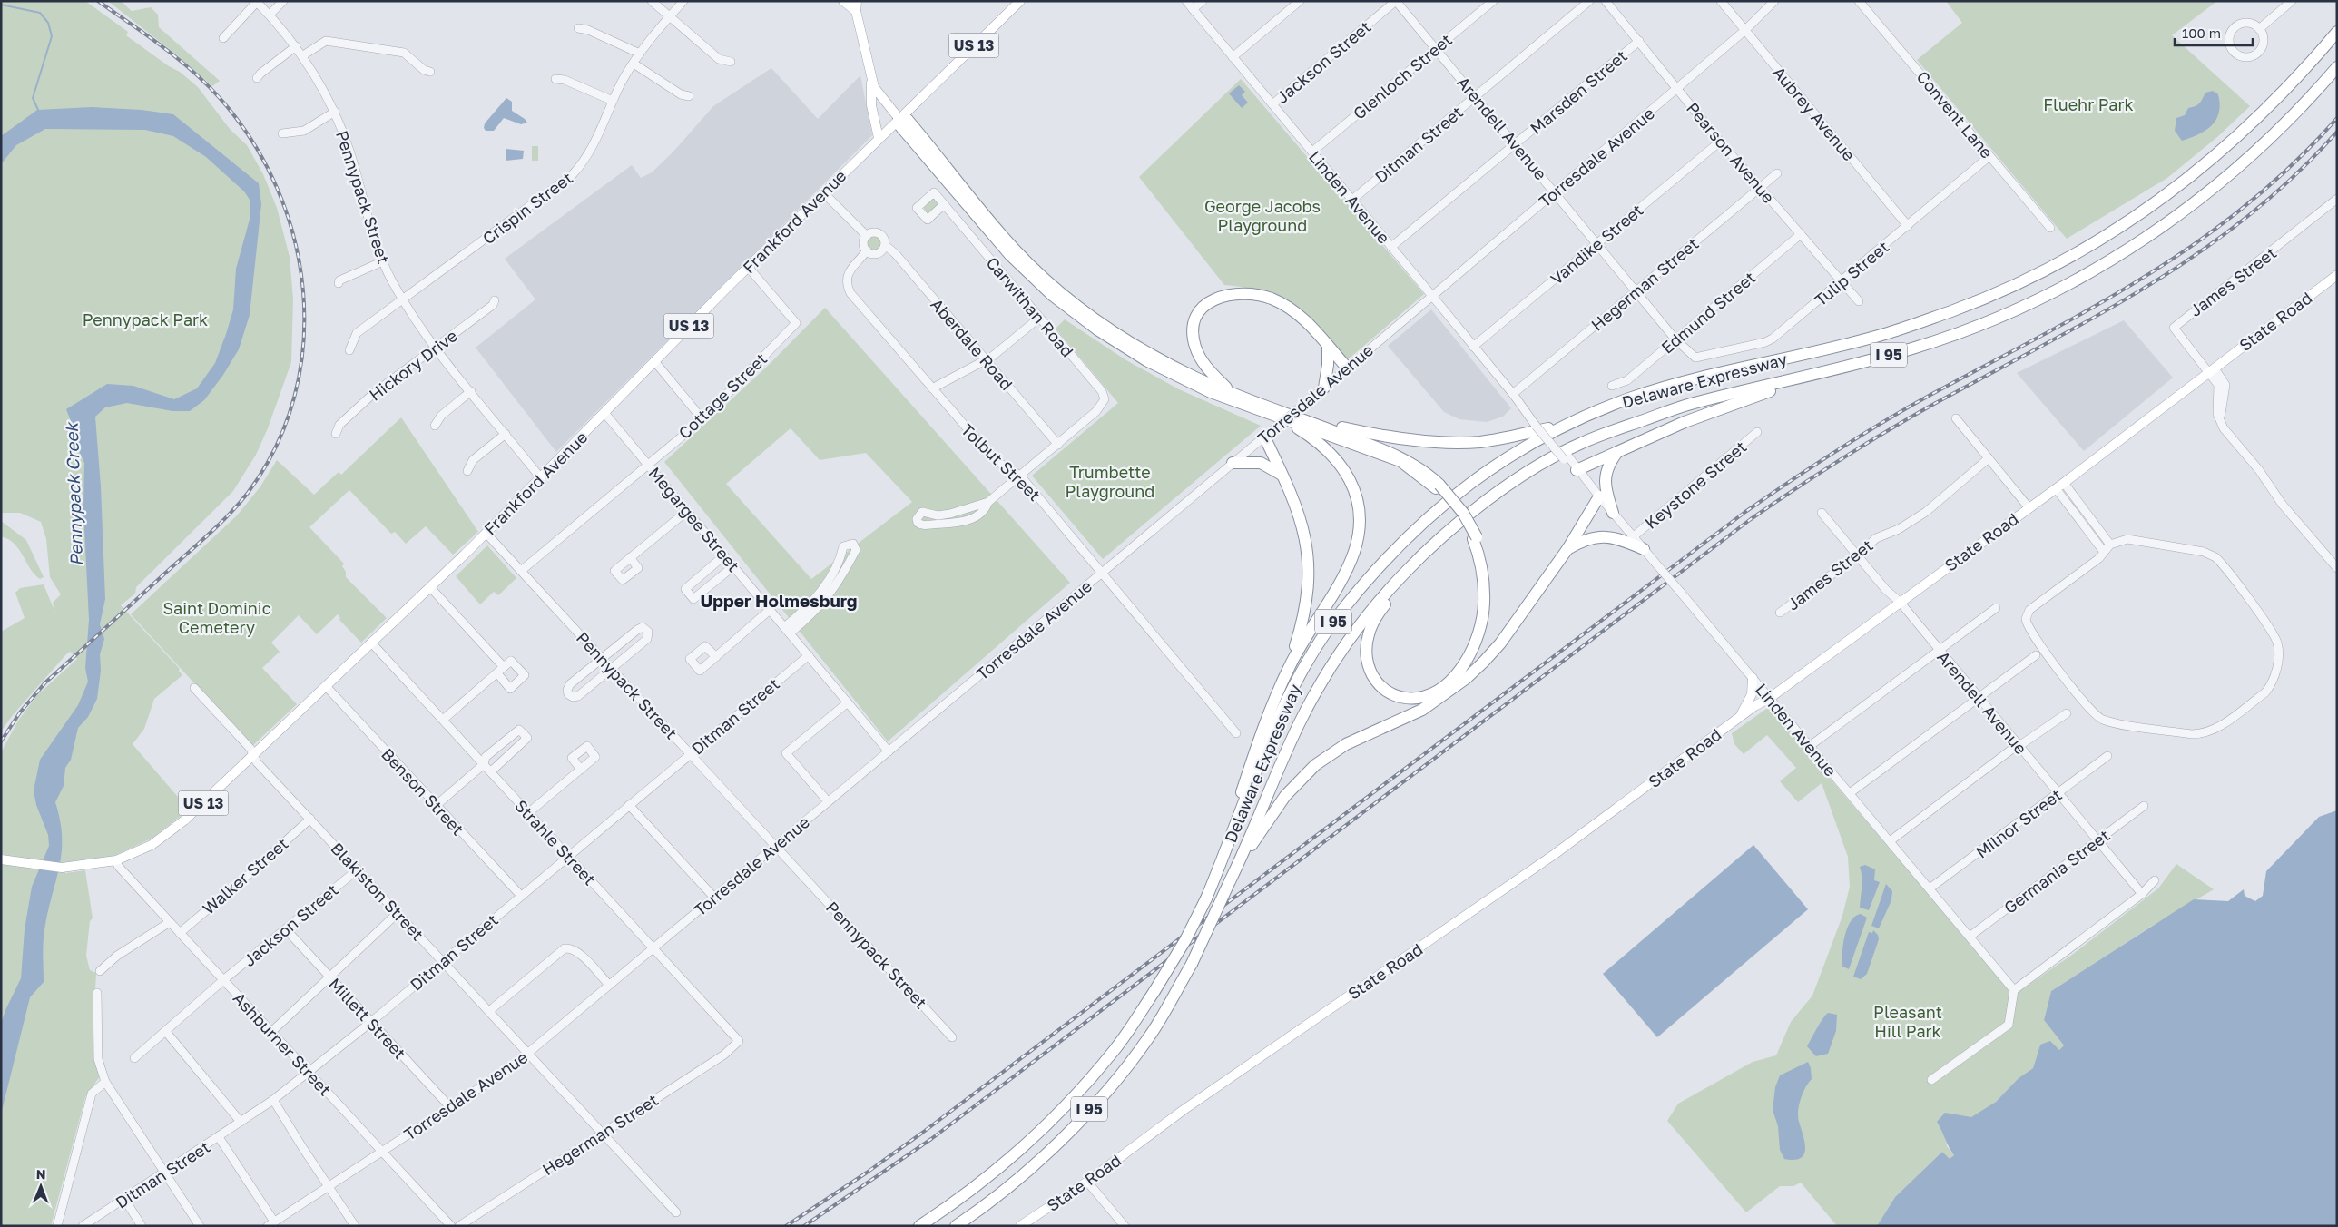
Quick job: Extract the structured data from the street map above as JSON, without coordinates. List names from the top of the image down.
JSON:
{
  "streets": {
    "highway": ["I 95", "Delaware Expressway"],
    "main road": ["US 13", "Frankford Avenue", "State Road"],
    "street": [
      "Jackson Street",
      "Glenloch Street",
      "Marsden Street",
      "Aubrey Avenue",
      "Convent Lane",
      "Arendell Avenue",
      "Ditman Street",
      "Pearson Avenue",
      "Torresdale Avenue",
      "Pennypack Street",
      "Linden Avenue",
      "Crispin Street",
      "Vandike Street",
      "Tulip Street",
      "James Street",
      "Hegerman Street",
      "Carwithan Road",
      "Edmund Street",
      "Aberdale Road",
      "Hickory Drive",
      "Cottage Street",
      "Tolbut Street",
      "Keystone Street",
      "Megargee Street",
      "Benson Street",
      "Milnor Street",
      "Strahle Street",
      "Germania Street",
      "Walker Street",
      "Blakiston Street",
      "Millett Street",
      "Ashburner Street"
    ]
  },
  "crossings": [
    ["Jackson Street", "Arendell Avenue"],
    ["Jackson Street", "Linden Avenue"],
    ["Jackson Street", "Blakiston Street"],
    ["Jackson Street", "Millett Street"],
    ["Jackson Street", "Ashburner Street"],
    ["Glenloch Street", "Arendell Avenue"],
    ["Glenloch Street", "Linden Avenue"],
    ["Marsden Street", "Arendell Avenue"],
    ["Marsden Street", "Pearson Avenue"],
    ["Marsden Street", "Linden Avenue"],
    ["Aubrey Avenue", "Torresdale Avenue"],
    ["Aubrey Avenue", "Tulip Street"],
    ["Convent Lane", "Tulip Street"],
    ["Arendell Avenue", "Ditman Street"],
    ["Arendell Avenue", "Torresdale Avenue"],
    ["Arendell Avenue", "Vandike Street"],
    ["Arendell Avenue", "Tulip Street"],
    ["Arendell Avenue", "James Street"],
    ["Arendell Avenue", "Hegerman Street"],
    ["Arendell Avenue", "Edmund Street"],
    ["Arendell Avenue", "State Road"],
    ["Arendell Avenue", "Milnor Street"],
    ["Arendell Avenue", "Germania Street"],
    ["Ditman Street", "Pennypack Street"],
    ["Ditman Street", "Linden Avenue"],
    ["Ditman Street", "Megargee Street"],
    ["Ditman Street", "Benson Street"],
    ["Ditman Street", "Strahle Street"],
    ["Ditman Street", "Blakiston Street"],
    ["Ditman Street", "Millett Street"],
    ["Ditman Street", "Ashburner Street"],
    ["Pearson Avenue", "Torresdale Avenue"],
    ["Pearson Avenue", "Vandike Street"],
    ["Pearson Avenue", "Tulip Street"],
    ["Pearson Avenue", "Hegerman Street"],
    ["Pearson Avenue", "Edmund Street"],
    ["Torresdale Avenue", "Pennypack Street"],
    ["Torresdale Avenue", "Linden Avenue"],
    ["Torresdale Avenue", "Tolbut Street"],
    ["Torresdale Avenue", "Megargee Street"],
    ["Torresdale Avenue", "Strahle Street"],
    ["Torresdale Avenue", "Blakiston Street"],
    ["Torresdale Avenue", "Millett Street"],
    ["Torresdale Avenue", "Ashburner Street"],
    ["Pennypack Street", "Crispin Street"],
    ["Pennypack Street", "Frankford Avenue"],
    ["Pennypack Street", "Hickory Drive"],
    ["Pennypack Street", "Cottage Street"],
    ["Linden Avenue", "Vandike Street"],
    ["Linden Avenue", "Hegerman Street"],
    ["Linden Avenue", "State Road"],
    ["Linden Avenue", "Keystone Street"],
    ["Linden Avenue", "Milnor Street"],
    ["Linden Avenue", "Germania Street"],
    ["Frankford Avenue", "Cottage Street"],
    ["Frankford Avenue", "Megargee Street"],
    ["Frankford Avenue", "Benson Street"],
    ["Frankford Avenue", "Strahle Street"],
    ["Frankford Avenue", "Blakiston Street"],
    ["Frankford Avenue", "Ashburner Street"],
    ["James Street", "State Road"],
    ["Hegerman Street", "Strahle Street"],
    ["Hegerman Street", "Blakiston Street"],
    ["Carwithan Road", "Aberdale Road"],
    ["Aberdale Road", "Tolbut Street"],
    ["Cottage Street", "Megargee Street"],
    ["Walker Street", "Blakiston Street"],
    ["Walker Street", "Ashburner Street"]
  ],
  "districts": ["Upper Holmesburg"],
  "water": ["Pennypack Creek"],
  "parks": [
    "Fluehr Park",
    "George Jacobs Playground",
    "Pennypack Park",
    "Trumbette Playground",
    "Saint Dominic Cemetery",
    "Pleasant Hill Park"
  ],
  "scale_bar": "100 m",
  "north": "top"
}
